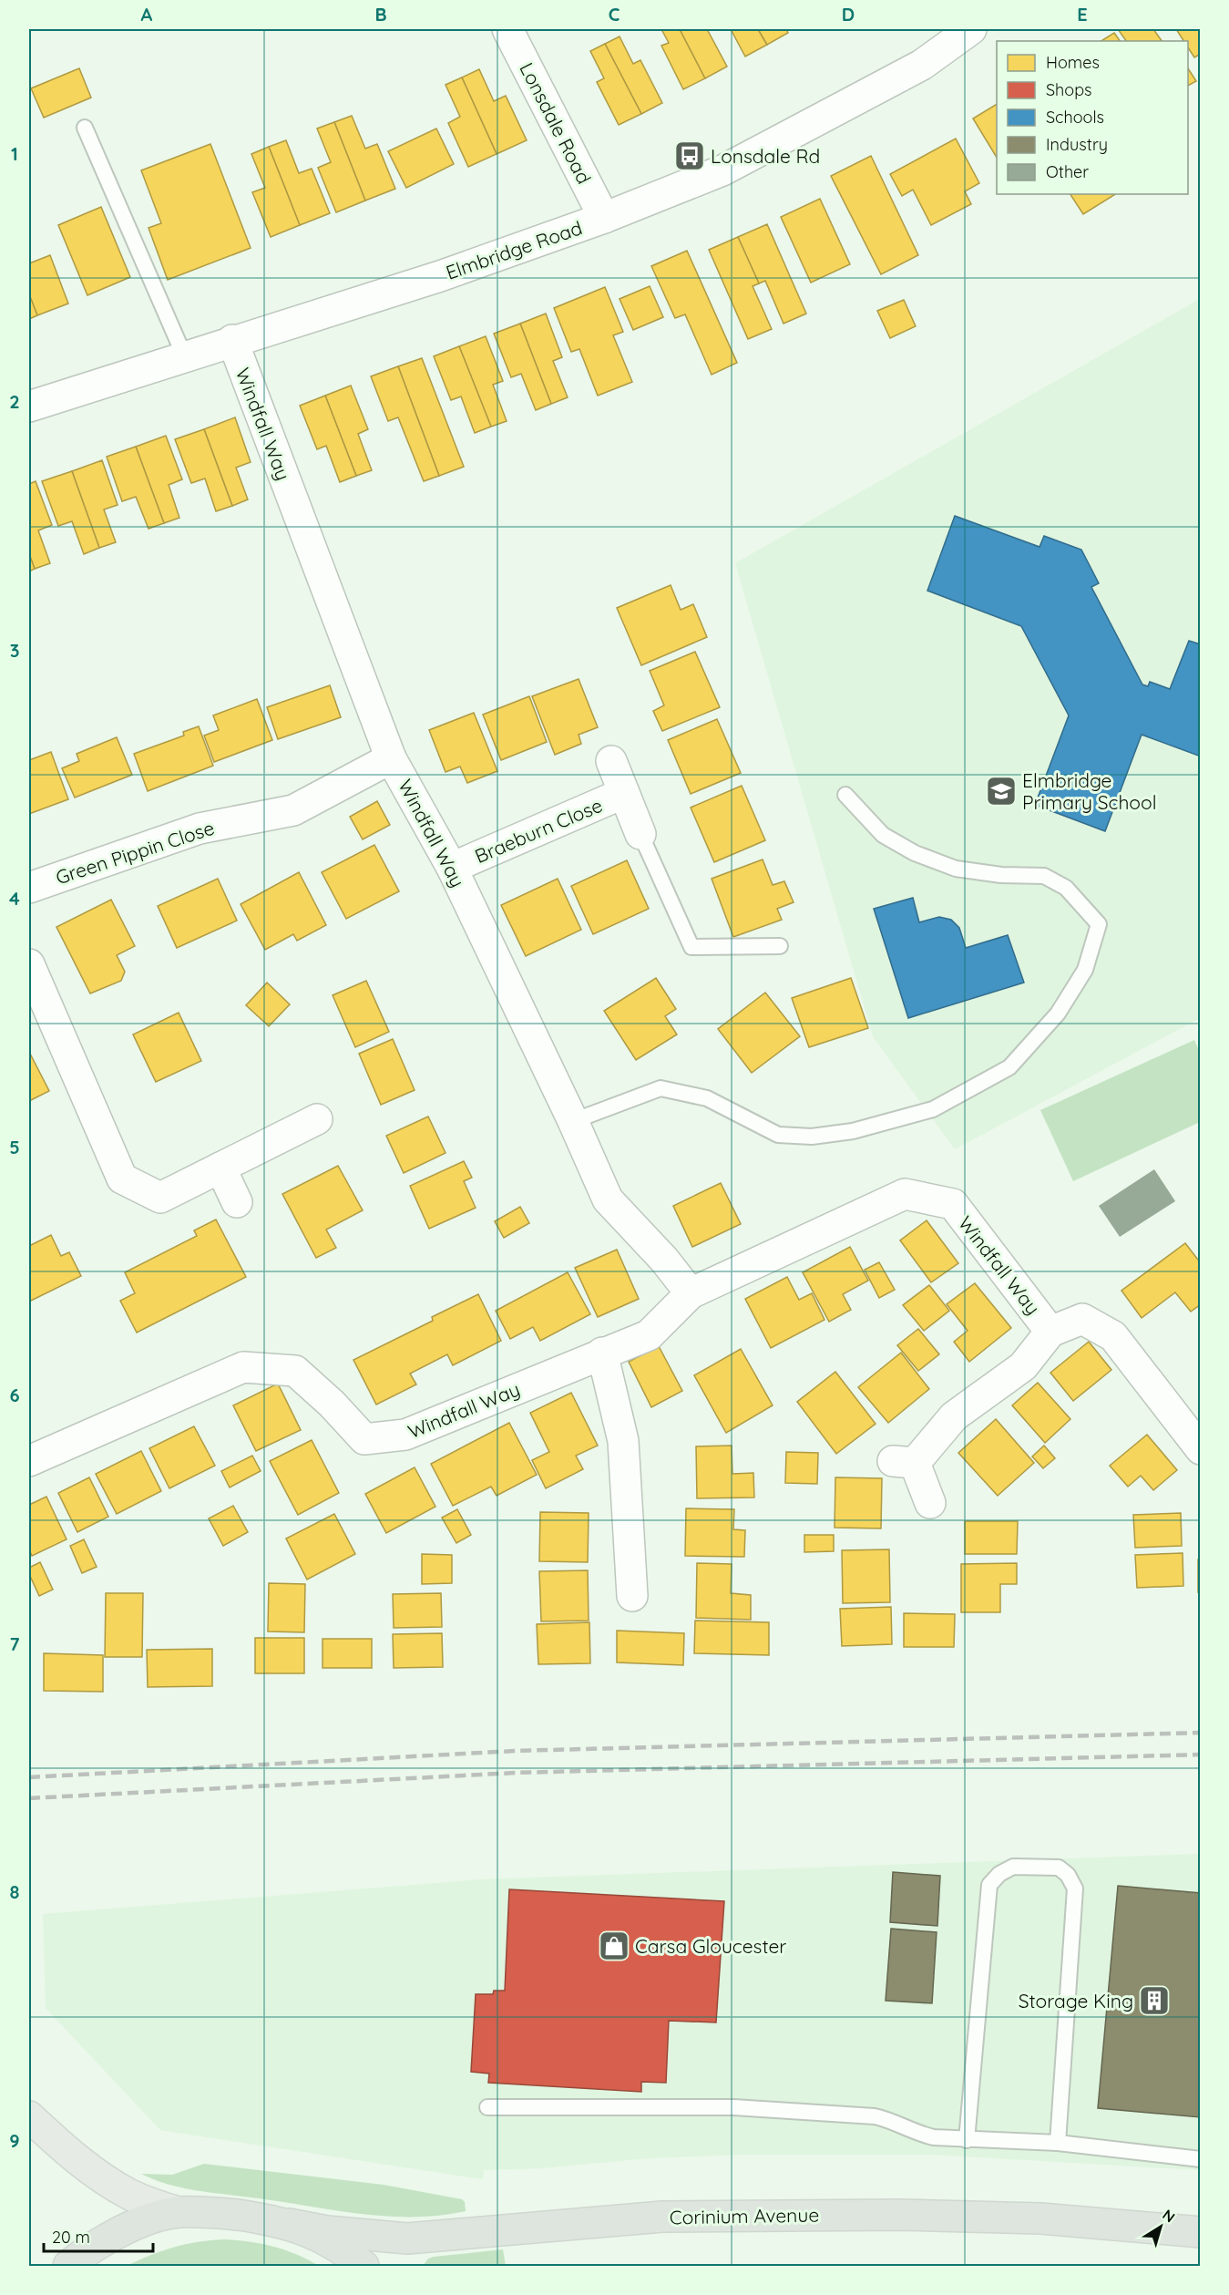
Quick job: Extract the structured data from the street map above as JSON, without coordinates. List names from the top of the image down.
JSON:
{
  "streets": {
    "highway": ["Corinium Avenue"],
    "street": [
      "Lonsdale Road",
      "Elmbridge Road",
      "Windfall Way",
      "Braeburn Close",
      "Green Pippin Close"
    ]
  },
  "crossings": [
    ["Lonsdale Road", "Elmbridge Road"],
    ["Elmbridge Road", "Windfall Way"],
    ["Windfall Way", "Braeburn Close"],
    ["Windfall Way", "Green Pippin Close"]
  ],
  "places": {
    "bus stop": ["Lonsdale Rd"],
    "school or university": ["Elmbridge Primary School"],
    "shop": ["Carsa Gloucester"],
    "building": ["Storage King"]
  },
  "legend": [
    "Homes",
    "Shops",
    "Schools",
    "Industry",
    "Other"
  ],
  "scale_bar": "20 m",
  "north": "top right",
  "grid": {
    "columns": [
      "A",
      "B",
      "C",
      "D",
      "E"
    ],
    "rows": [
      "1",
      "2",
      "3",
      "4",
      "5",
      "6",
      "7",
      "8",
      "9"
    ]
  }
}
